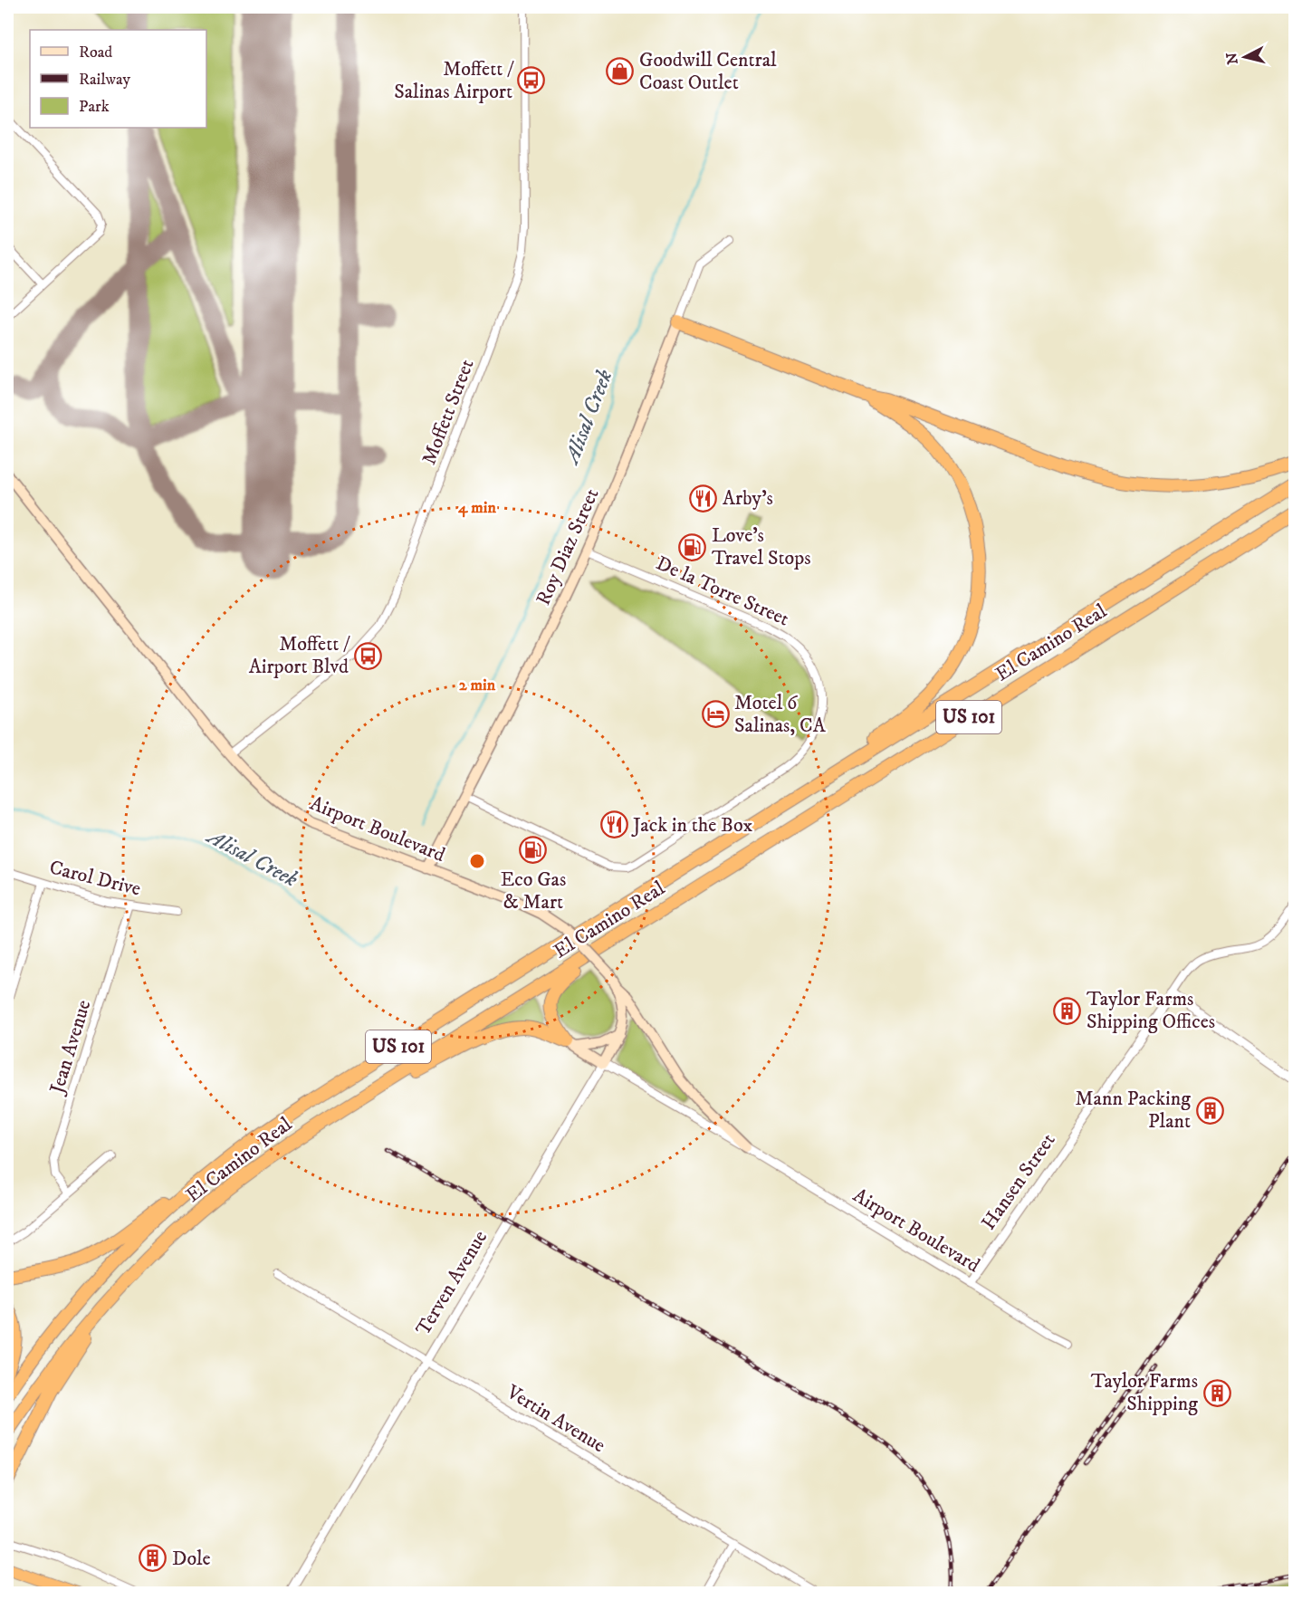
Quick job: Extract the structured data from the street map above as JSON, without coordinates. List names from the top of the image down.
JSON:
{
  "streets": {
    "highway": ["El Camino Real", "US 101"],
    "main road": ["Roy Diaz Street", "Airport Boulevard", "Terven Avenue"],
    "street": [
      "Moffett Street",
      "De la Torre Street",
      "Carol Drive",
      "Jean Avenue",
      "Hansen Street",
      "Vertin Avenue"
    ]
  },
  "crossings": [
    ["Moffett Street", "Airport Boulevard"],
    ["Roy Diaz Street", "De la Torre Street"],
    ["Roy Diaz Street", "Airport Boulevard"],
    ["Airport Boulevard", "Hansen Street"],
    ["Airport Boulevard", "Terven Avenue"],
    ["Carol Drive", "Jean Avenue"],
    ["Terven Avenue", "Vertin Avenue"]
  ],
  "water": ["Alisal Creek"],
  "places": {
    "shop": ["Goodwill Central Coast Outlet"],
    "bus stop": ["Moffett / Salinas Airport", "Moffett / Airport Blvd"],
    "restaurant": ["Arby's", "Jack in the Box"],
    "fuel station": ["Love's Travel Stops", "Eco Gas & Mart"],
    "hotel": ["Motel 6 Salinas, CA"],
    "building": [
      "Taylor Farms Shipping Offices",
      "Mann Packing Plant",
      "Taylor Farms Shipping",
      "Dole"
    ]
  },
  "legend": ["Road", "Railway", "Park"],
  "north": "left",
  "rings": ["4 min", "2 min"]
}
